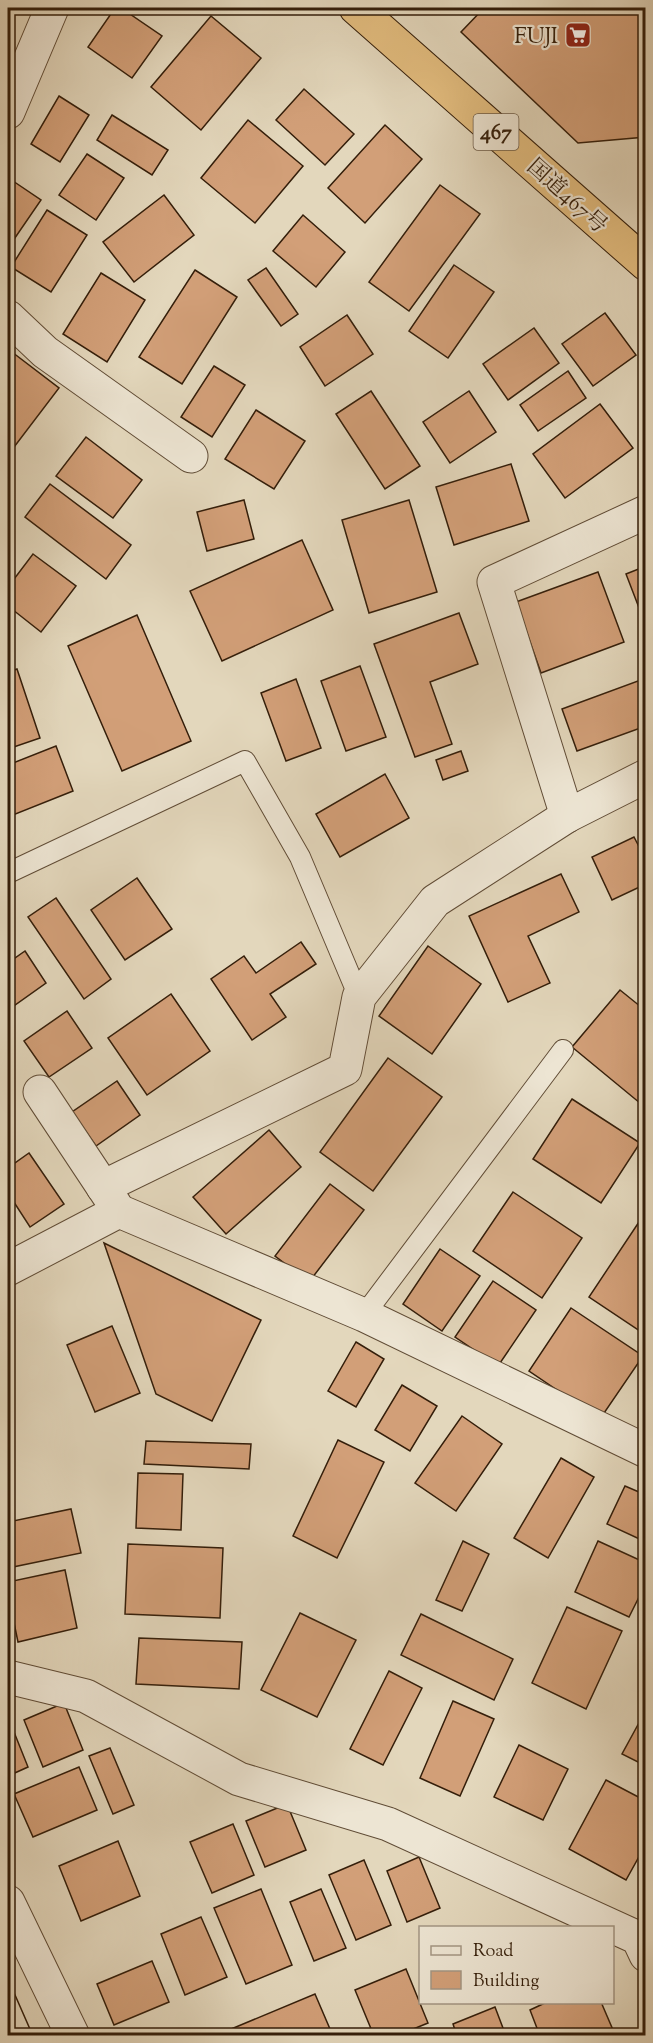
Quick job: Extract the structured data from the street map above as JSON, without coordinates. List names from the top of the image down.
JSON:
{
  "streets": {
    "highway": ["467", "国道467号"]
  },
  "places": {
    "supermarket": ["FUJI"]
  },
  "legend": ["Road", "Building"]
}
